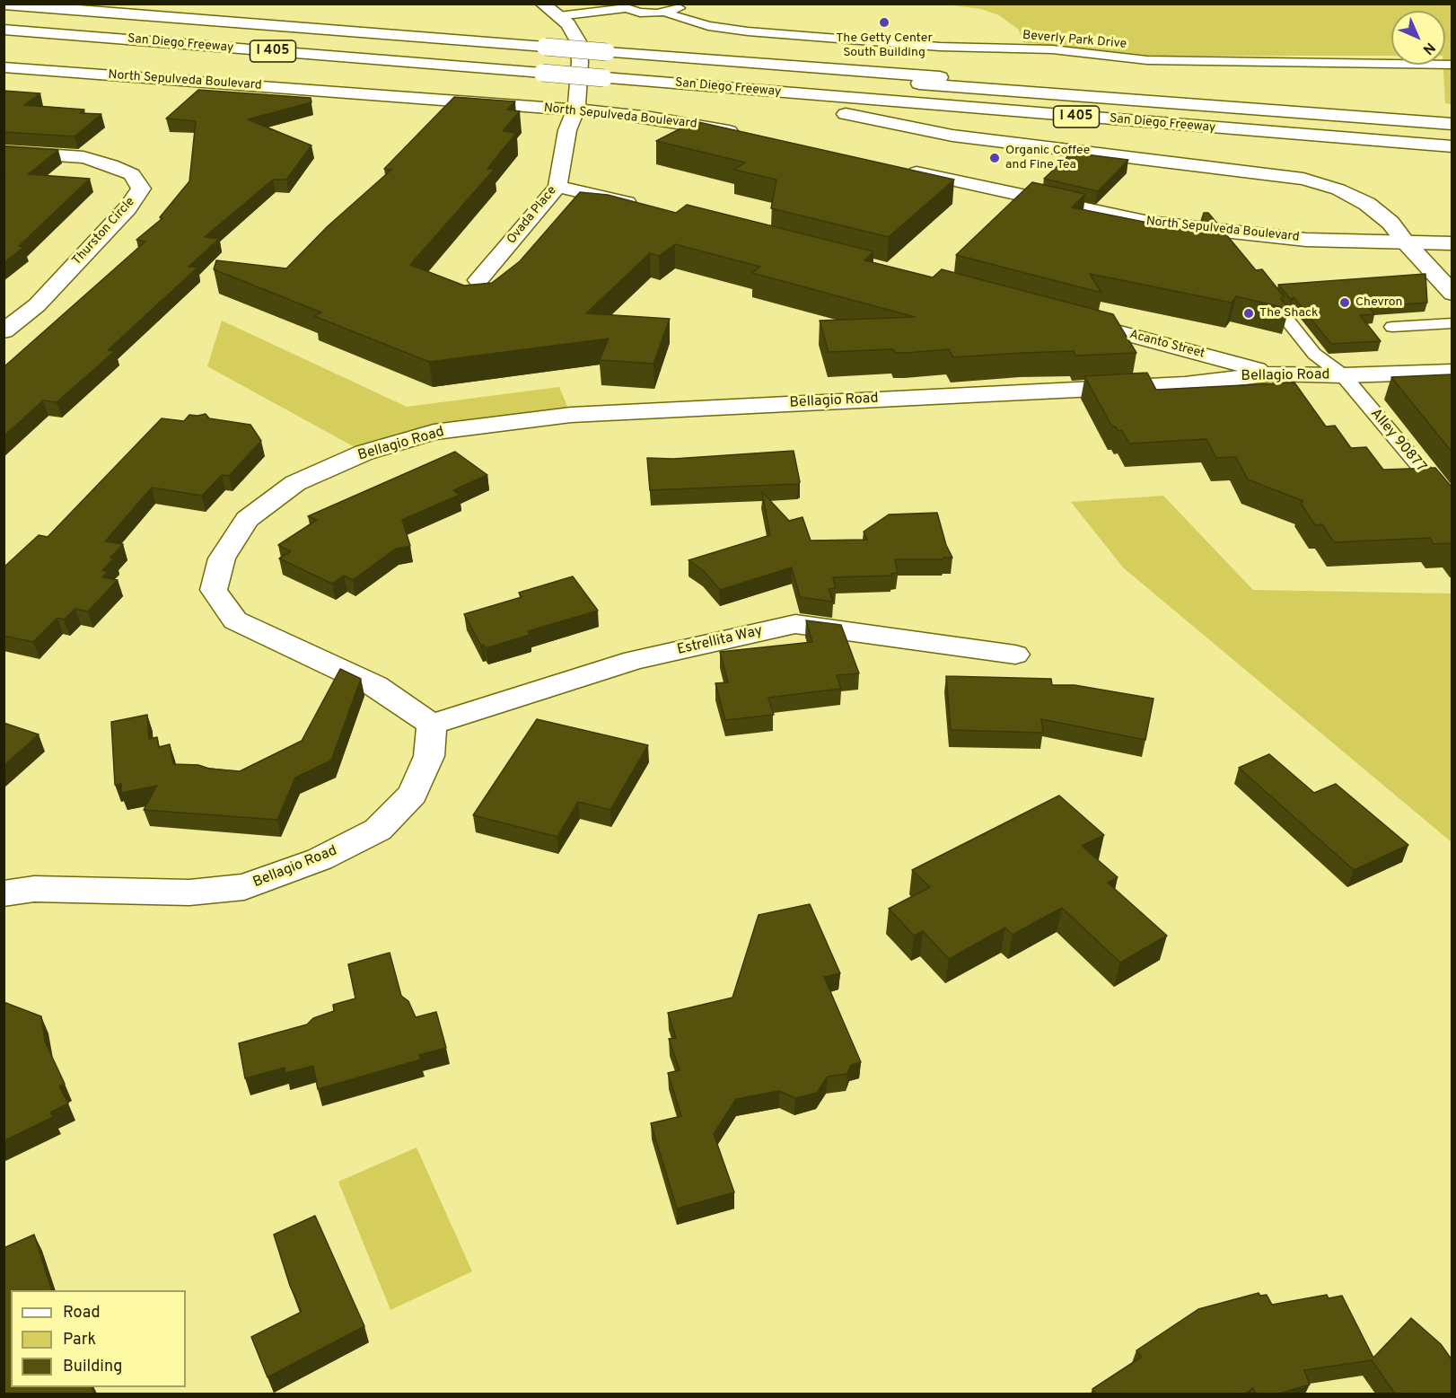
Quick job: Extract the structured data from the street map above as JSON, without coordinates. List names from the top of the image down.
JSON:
{
  "streets": {
    "main road": [
      "San Diego Freeway",
      "I 405",
      "North Sepulveda Boulevard",
      "Ovada Place",
      "Thurston Circle",
      "Acanto Street",
      "Bellagio Road",
      "Estrellita Way"
    ],
    "lane": ["Beverly Park Drive", "Alley 90877"]
  },
  "crossings": [
    ["North Sepulveda Boulevard", "Ovada Place"],
    ["Acanto Street", "Bellagio Road"],
    ["Bellagio Road", "Alley 90877"],
    ["Bellagio Road", "Estrellita Way"]
  ],
  "places": [
    "The Getty Center South Building",
    "Organic Coffee and Fine Tea",
    "Chevron",
    "The Shack"
  ],
  "legend": ["Road", "Park", "Building"],
  "north": "bottom right"
}
